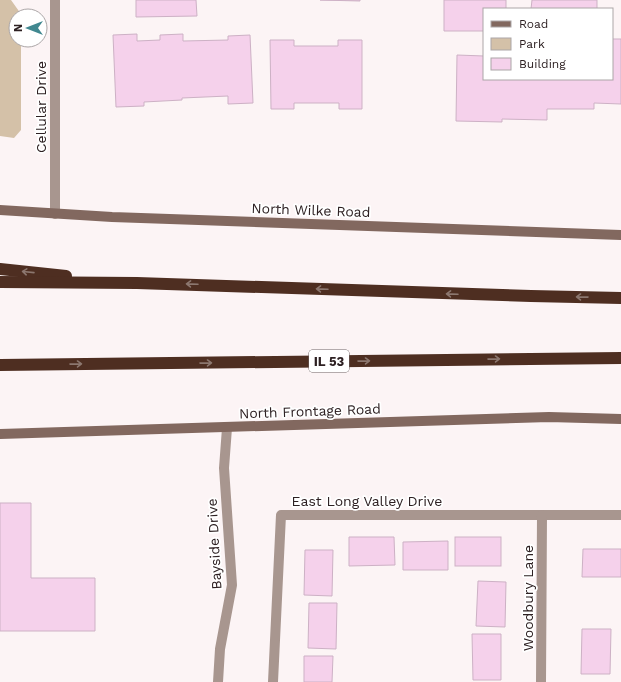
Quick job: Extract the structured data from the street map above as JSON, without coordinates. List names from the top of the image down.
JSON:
{
  "streets": {
    "highway": ["IL 53"],
    "street": [
      "Cellular Drive",
      "North Wilke Road",
      "North Frontage Road",
      "East Long Valley Drive",
      "Bayside Drive",
      "Woodbury Lane"
    ]
  },
  "crossings": [
    ["Cellular Drive", "North Wilke Road"],
    ["North Frontage Road", "Bayside Drive"],
    ["East Long Valley Drive", "Woodbury Lane"]
  ],
  "legend": ["Road", "Park", "Building"],
  "north": "left"
}
